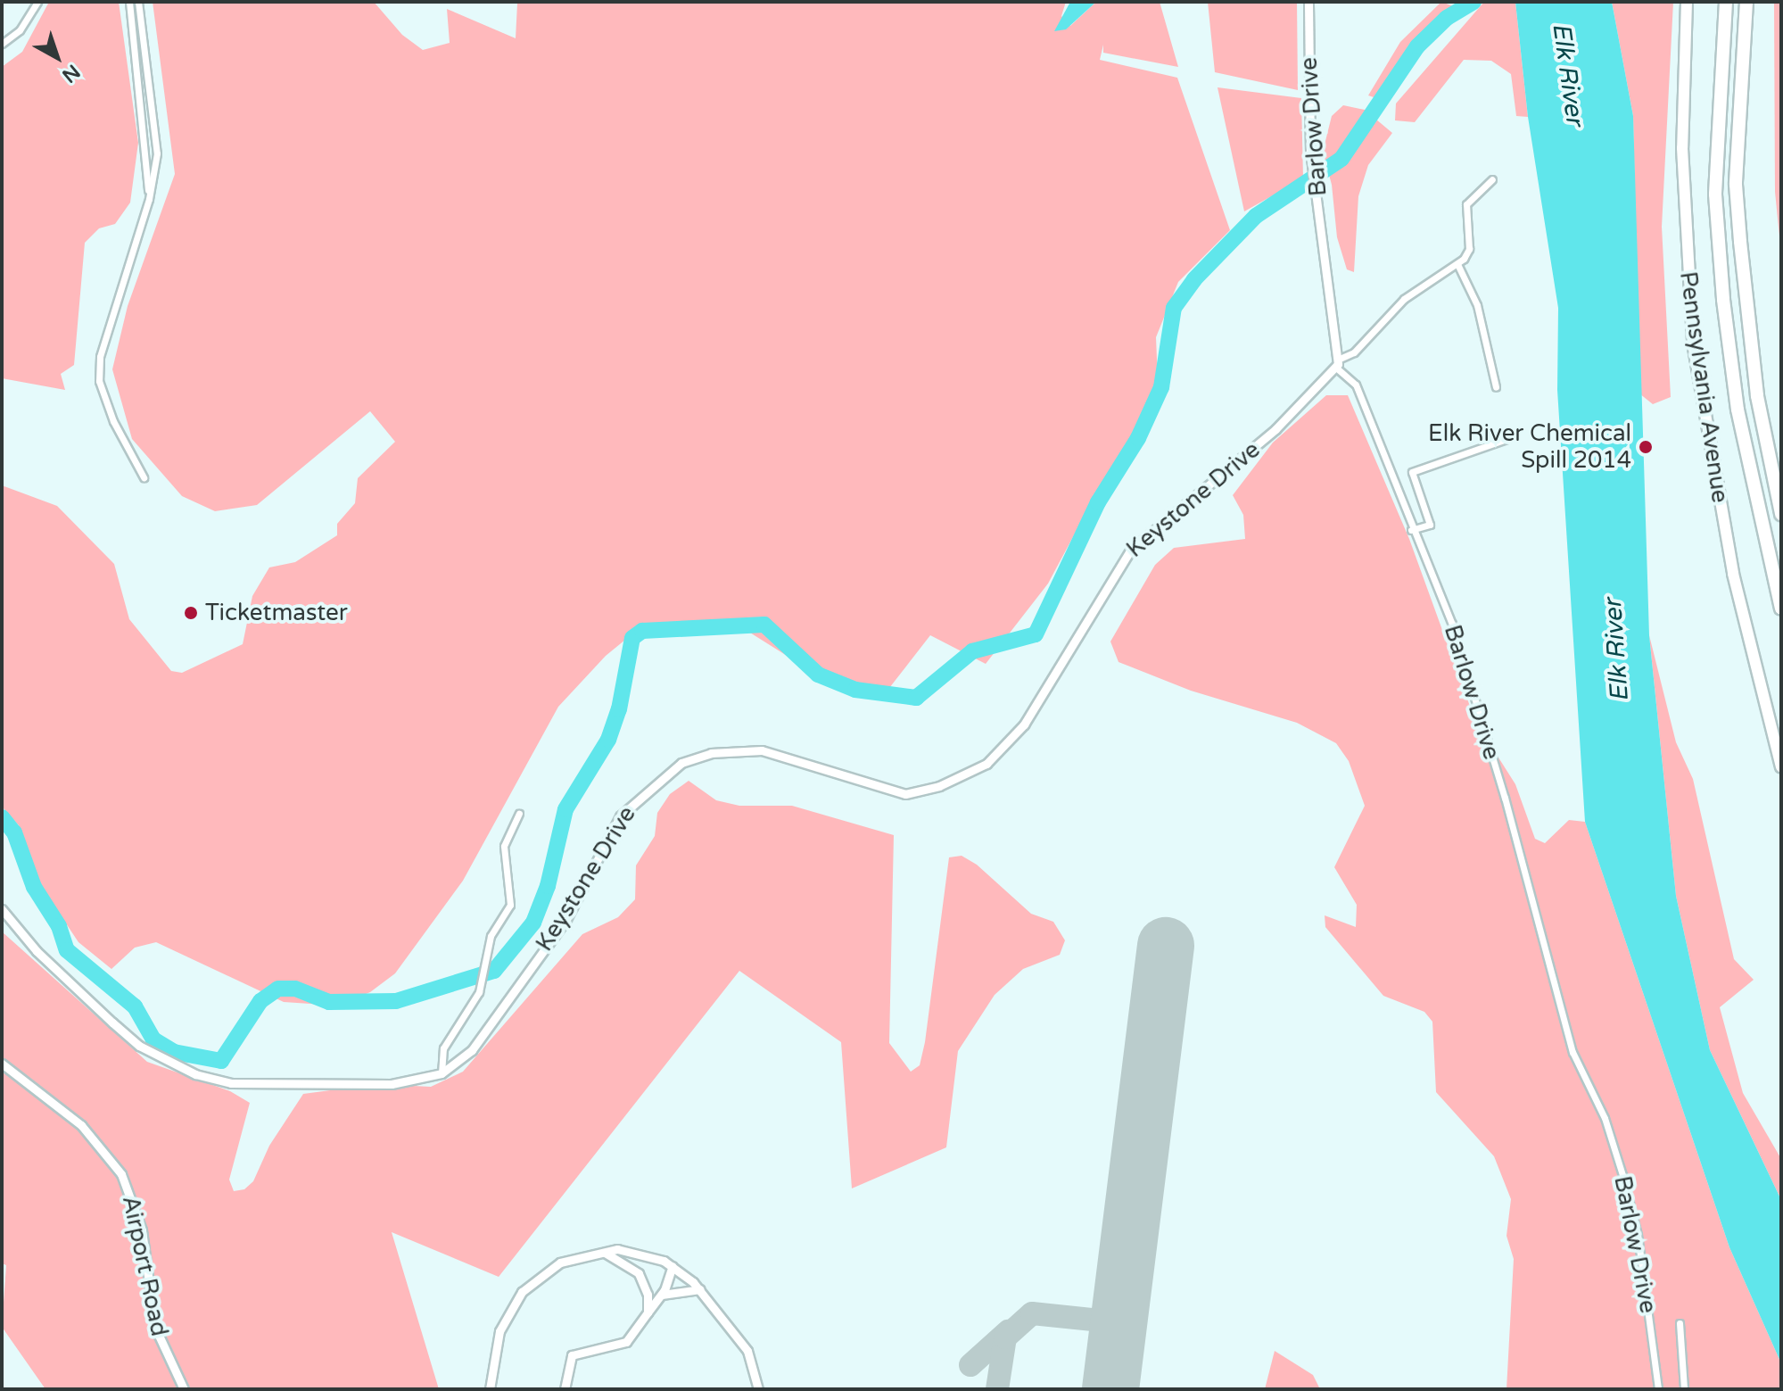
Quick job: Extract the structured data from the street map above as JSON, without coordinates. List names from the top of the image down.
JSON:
{
  "streets": {
    "main road": ["Pennsylvania Avenue"],
    "street": ["Barlow Drive", "Keystone Drive", "Airport Road"]
  },
  "crossings": [
    ["Barlow Drive", "Keystone Drive"]
  ],
  "water": ["Elk River"],
  "places": ["Elk River Chemical Spill 2014", "Ticketmaster"],
  "north": "bottom right"
}
